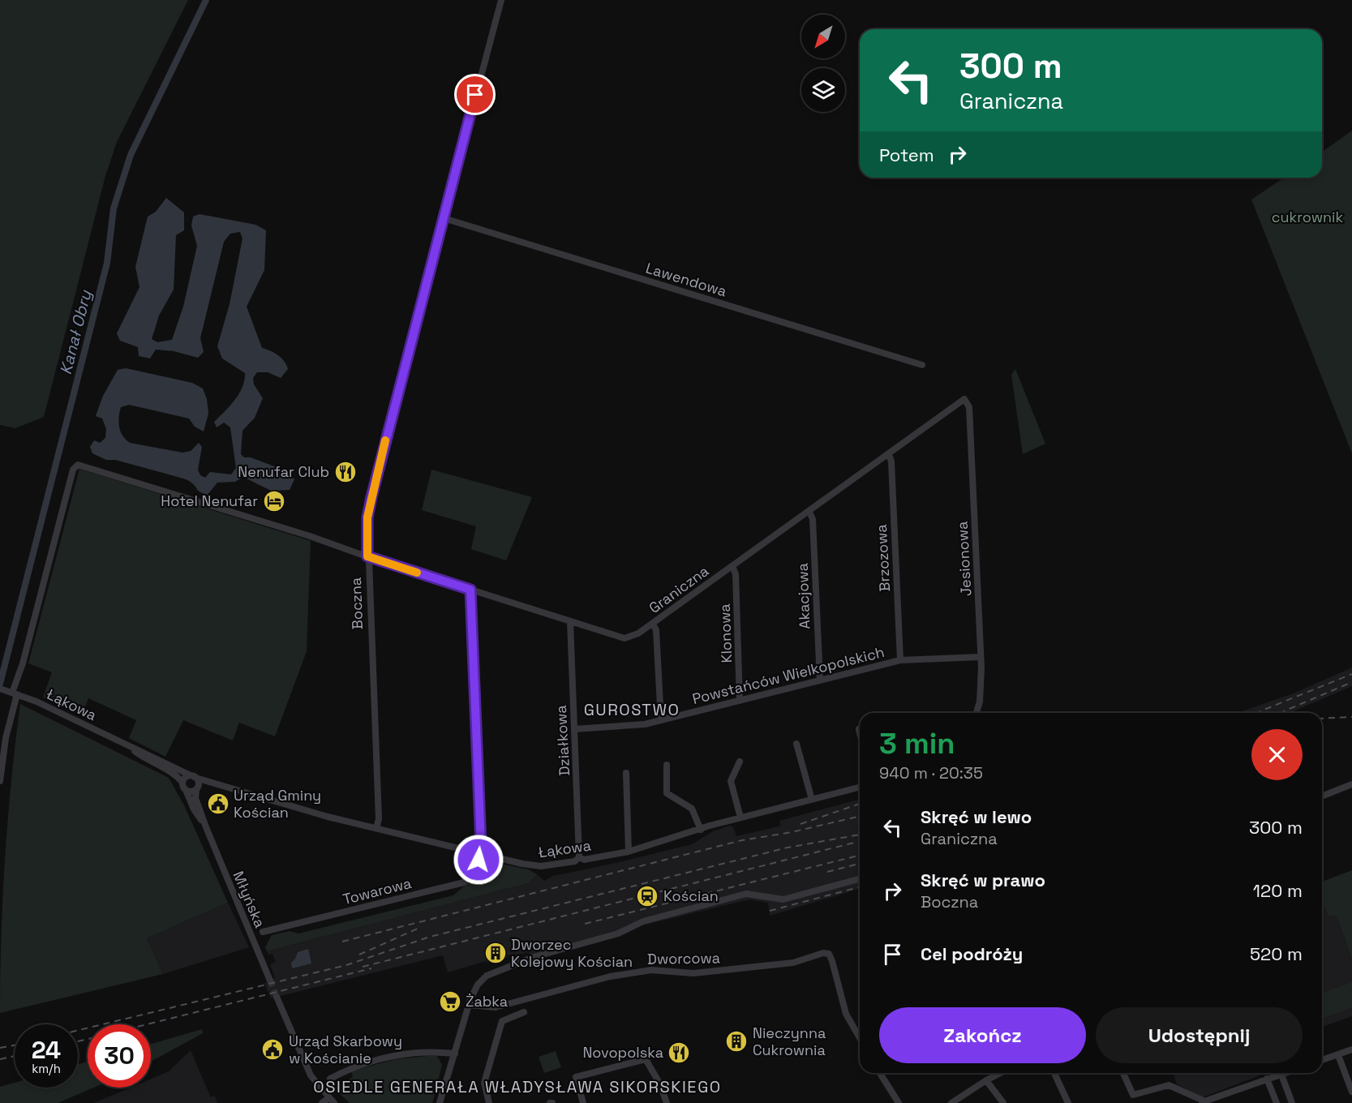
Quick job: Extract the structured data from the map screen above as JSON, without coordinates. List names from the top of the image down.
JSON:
{
  "streets": {
    "street": [
      "Lawendowa",
      "Brzozowa",
      "Jesionowa",
      "Graniczna",
      "Akacjowa",
      "Boczna",
      "Klonowa",
      "Powstańców Wielkopolskich",
      "Łąkowa",
      "Działkowa",
      "Towarowa",
      "Młyńska",
      "Dworcowa"
    ]
  },
  "crossings": [
    ["Lawendowa", "Boczna"],
    ["Brzozowa", "Graniczna"],
    ["Brzozowa", "Powstańców Wielkopolskich"],
    ["Jesionowa", "Graniczna"],
    ["Jesionowa", "Powstańców Wielkopolskich"],
    ["Graniczna", "Akacjowa"],
    ["Graniczna", "Boczna"],
    ["Graniczna", "Klonowa"],
    ["Graniczna", "Łąkowa"],
    ["Graniczna", "Działkowa"],
    ["Graniczna", "Towarowa"],
    ["Akacjowa", "Powstańców Wielkopolskich"],
    ["Boczna", "Łąkowa"],
    ["Klonowa", "Powstańców Wielkopolskich"],
    ["Powstańców Wielkopolskich", "Działkowa"],
    ["Łąkowa", "Działkowa"],
    ["Łąkowa", "Towarowa"],
    ["Łąkowa", "Młyńska"]
  ],
  "districts": ["GUROSTWO", "OSIEDLE GENERAŁA WŁADYSŁAWA SIKORSKIEGO"],
  "water": ["Kanał Obry"],
  "parks": ["cukrownik"],
  "places": {
    "restaurant": ["Nenufar Club", "Novopolska"],
    "hotel": ["Hotel Nenufar"],
    "public building": ["Urząd Gminy Kościan", "Urząd Skarbowy w Kościanie"],
    "station": ["Kościan"],
    "building": ["Dworzec Kolejowy Kościan", "Nieczynna Cukrownia"],
    "supermarket": ["Żabka"]
  },
  "north": "bottom left",
  "page": {
    "turn": ["300 m", "Graniczna"],
    "then": "Potem",
    "heading": ["3 min", "940 m · 20:35"],
    "list": [
      {
        "name": "Skręć w lewo",
        "note": "Graniczna",
        "value": "300 m"
      },
      {
        "name": "Skręć w prawo",
        "note": "Boczna",
        "value": "120 m"
      },
      {
        "name": "Cel podróży",
        "value": "520 m"
      }
    ],
    "buttons": ["Zakończ", "Udostępnij"],
    "speed": "24 km/h",
    "limit": "30"
  }
}
